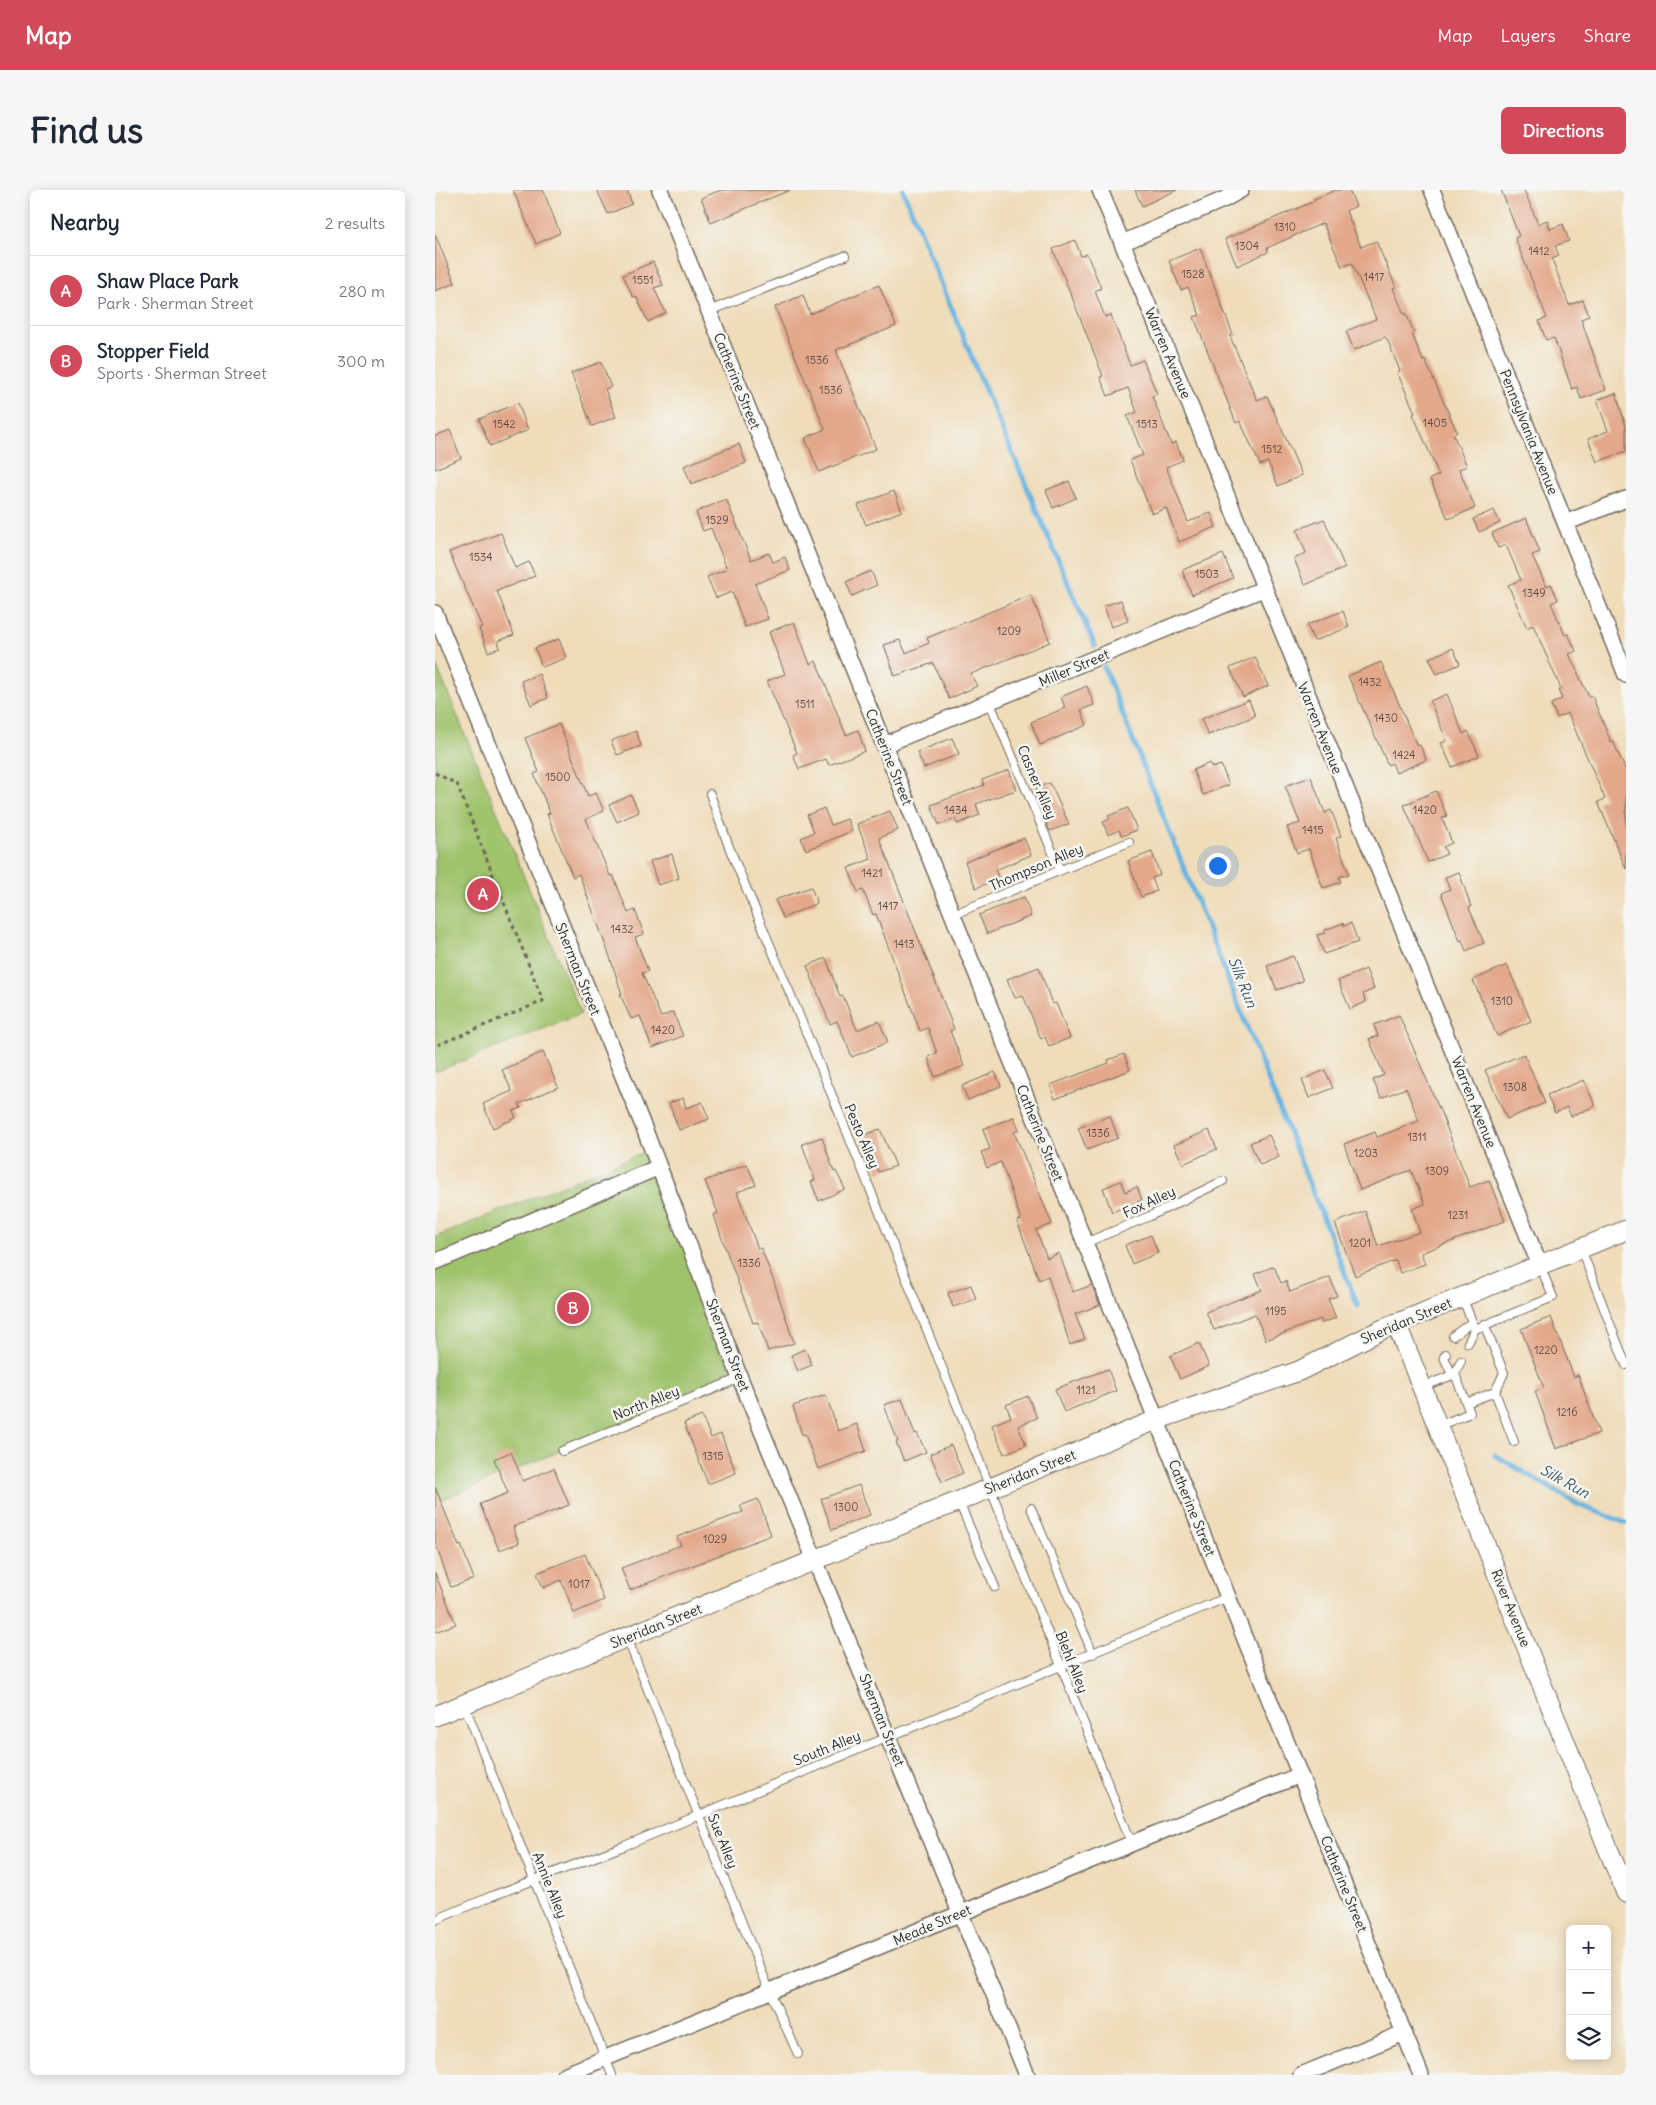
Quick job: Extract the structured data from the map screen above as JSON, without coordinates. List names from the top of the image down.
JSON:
{
  "streets": {
    "street": [
      "Warren Avenue",
      "Catherine Street",
      "Pennsylvania Avenue",
      "Miller Street",
      "Sherman Street",
      "Sheridan Street",
      "River Avenue",
      "Meade Street"
    ],
    "lane": [
      "Casner Alley",
      "Thompson Alley",
      "Pesto Alley",
      "Fox Alley",
      "North Alley",
      "Blehl Alley",
      "South Alley",
      "Sue Alley",
      "Annie Alley"
    ]
  },
  "crossings": [
    ["Warren Avenue", "Miller Street"],
    ["Warren Avenue", "Sheridan Street"],
    ["Catherine Street", "Miller Street"],
    ["Catherine Street", "Thompson Alley"],
    ["Catherine Street", "Fox Alley"],
    ["Catherine Street", "Sheridan Street"],
    ["Catherine Street", "South Alley"],
    ["Catherine Street", "Meade Street"],
    ["Miller Street", "Casner Alley"],
    ["Casner Alley", "Thompson Alley"],
    ["Sherman Street", "Sheridan Street"],
    ["Sherman Street", "North Alley"],
    ["Sherman Street", "South Alley"],
    ["Sherman Street", "Meade Street"],
    ["Pesto Alley", "Sheridan Street"],
    ["Pesto Alley", "Blehl Alley"],
    ["Sheridan Street", "River Avenue"],
    ["Sheridan Street", "Blehl Alley"],
    ["Sheridan Street", "Sue Alley"],
    ["Sheridan Street", "Annie Alley"],
    ["Blehl Alley", "South Alley"],
    ["Blehl Alley", "Meade Street"],
    ["South Alley", "Sue Alley"],
    ["South Alley", "Annie Alley"],
    ["Sue Alley", "Meade Street"],
    ["Annie Alley", "Meade Street"]
  ],
  "water": ["Silk Run"],
  "house_numbers": [
    "1310",
    "1304",
    "1412",
    "1528",
    "1417",
    "1551",
    "1536",
    "1536",
    "1405",
    "1542",
    "1513",
    "1512",
    "1529",
    "1534",
    "1503",
    "1349",
    "1209",
    "1432",
    "1511",
    "1430",
    "1424",
    "1500",
    "1434",
    "1420",
    "1415",
    "1421",
    "1417",
    "1432",
    "1413",
    "1310",
    "1420",
    "1308",
    "1336",
    "1311",
    "1203",
    "1309",
    "1231",
    "1201",
    "1336",
    "1195",
    "1220",
    "1121",
    "1216",
    "1315",
    "1300",
    "1029",
    "1017"
  ],
  "page": {
    "header": "Map",
    "nav": ["Map", "Layers", "Share"],
    "buttons": "Directions",
    "title": "Find us",
    "heading": ["Nearby", "2 results"],
    "list": [
      {
        "mark": "A",
        "name": "Shaw Place Park",
        "note": "Park · Sherman Street",
        "value": "280 m"
      },
      {
        "mark": "B",
        "name": "Stopper Field",
        "note": "Sports · Sherman Street",
        "value": "300 m"
      }
    ],
    "pins": ["A", "B"],
    "map_buttons": ["+", "−"]
  }
}
